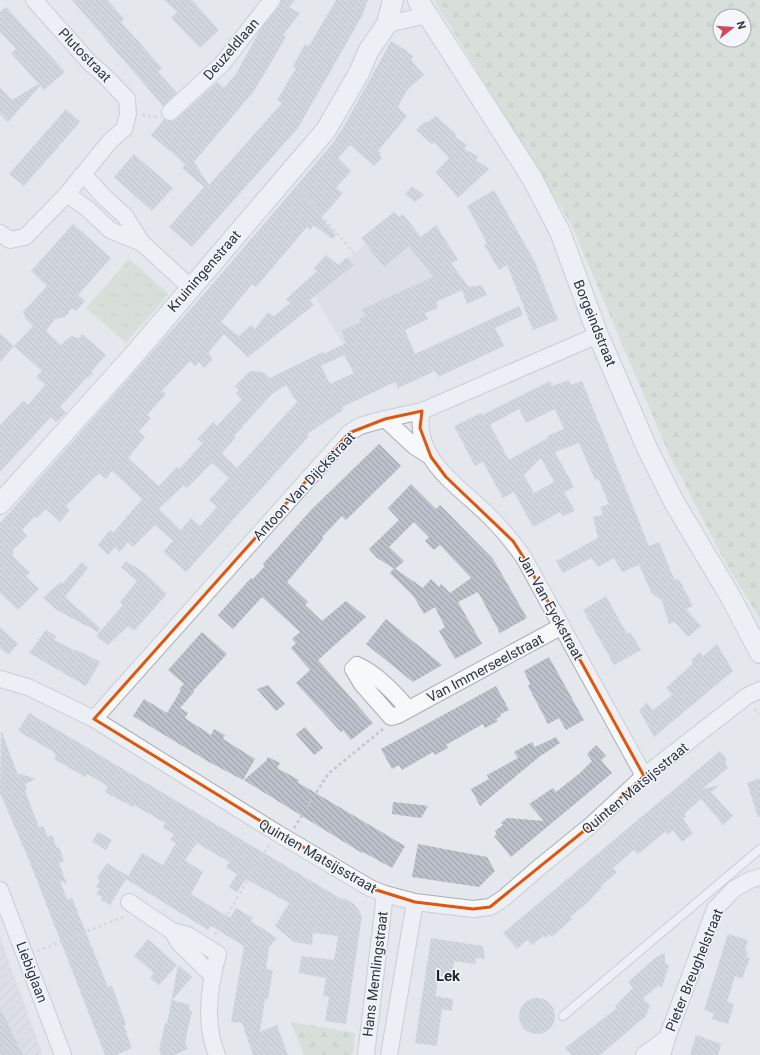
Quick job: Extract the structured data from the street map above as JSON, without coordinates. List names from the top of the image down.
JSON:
{
  "streets": {
    "street": [
      "Deuzeldlaan",
      "Plutostraat",
      "Kruiningenstraat",
      "Borgeindstraat",
      "Antoon Van Dijckstraat",
      "Jan Van Eyckstraat",
      "Van Immerseelstraat",
      "Quinten Matsijsstraat",
      "Pieter Breughelstraat",
      "Liebiglaan",
      "Hans Memlingstraat"
    ]
  },
  "crossings": [
    ["Borgeindstraat", "Antoon Van Dijckstraat"],
    ["Antoon Van Dijckstraat", "Jan Van Eyckstraat"],
    ["Antoon Van Dijckstraat", "Quinten Matsijsstraat"],
    ["Jan Van Eyckstraat", "Van Immerseelstraat"],
    ["Jan Van Eyckstraat", "Quinten Matsijsstraat"],
    ["Quinten Matsijsstraat", "Hans Memlingstraat"]
  ],
  "districts": ["Lek"],
  "north": "right"
}
